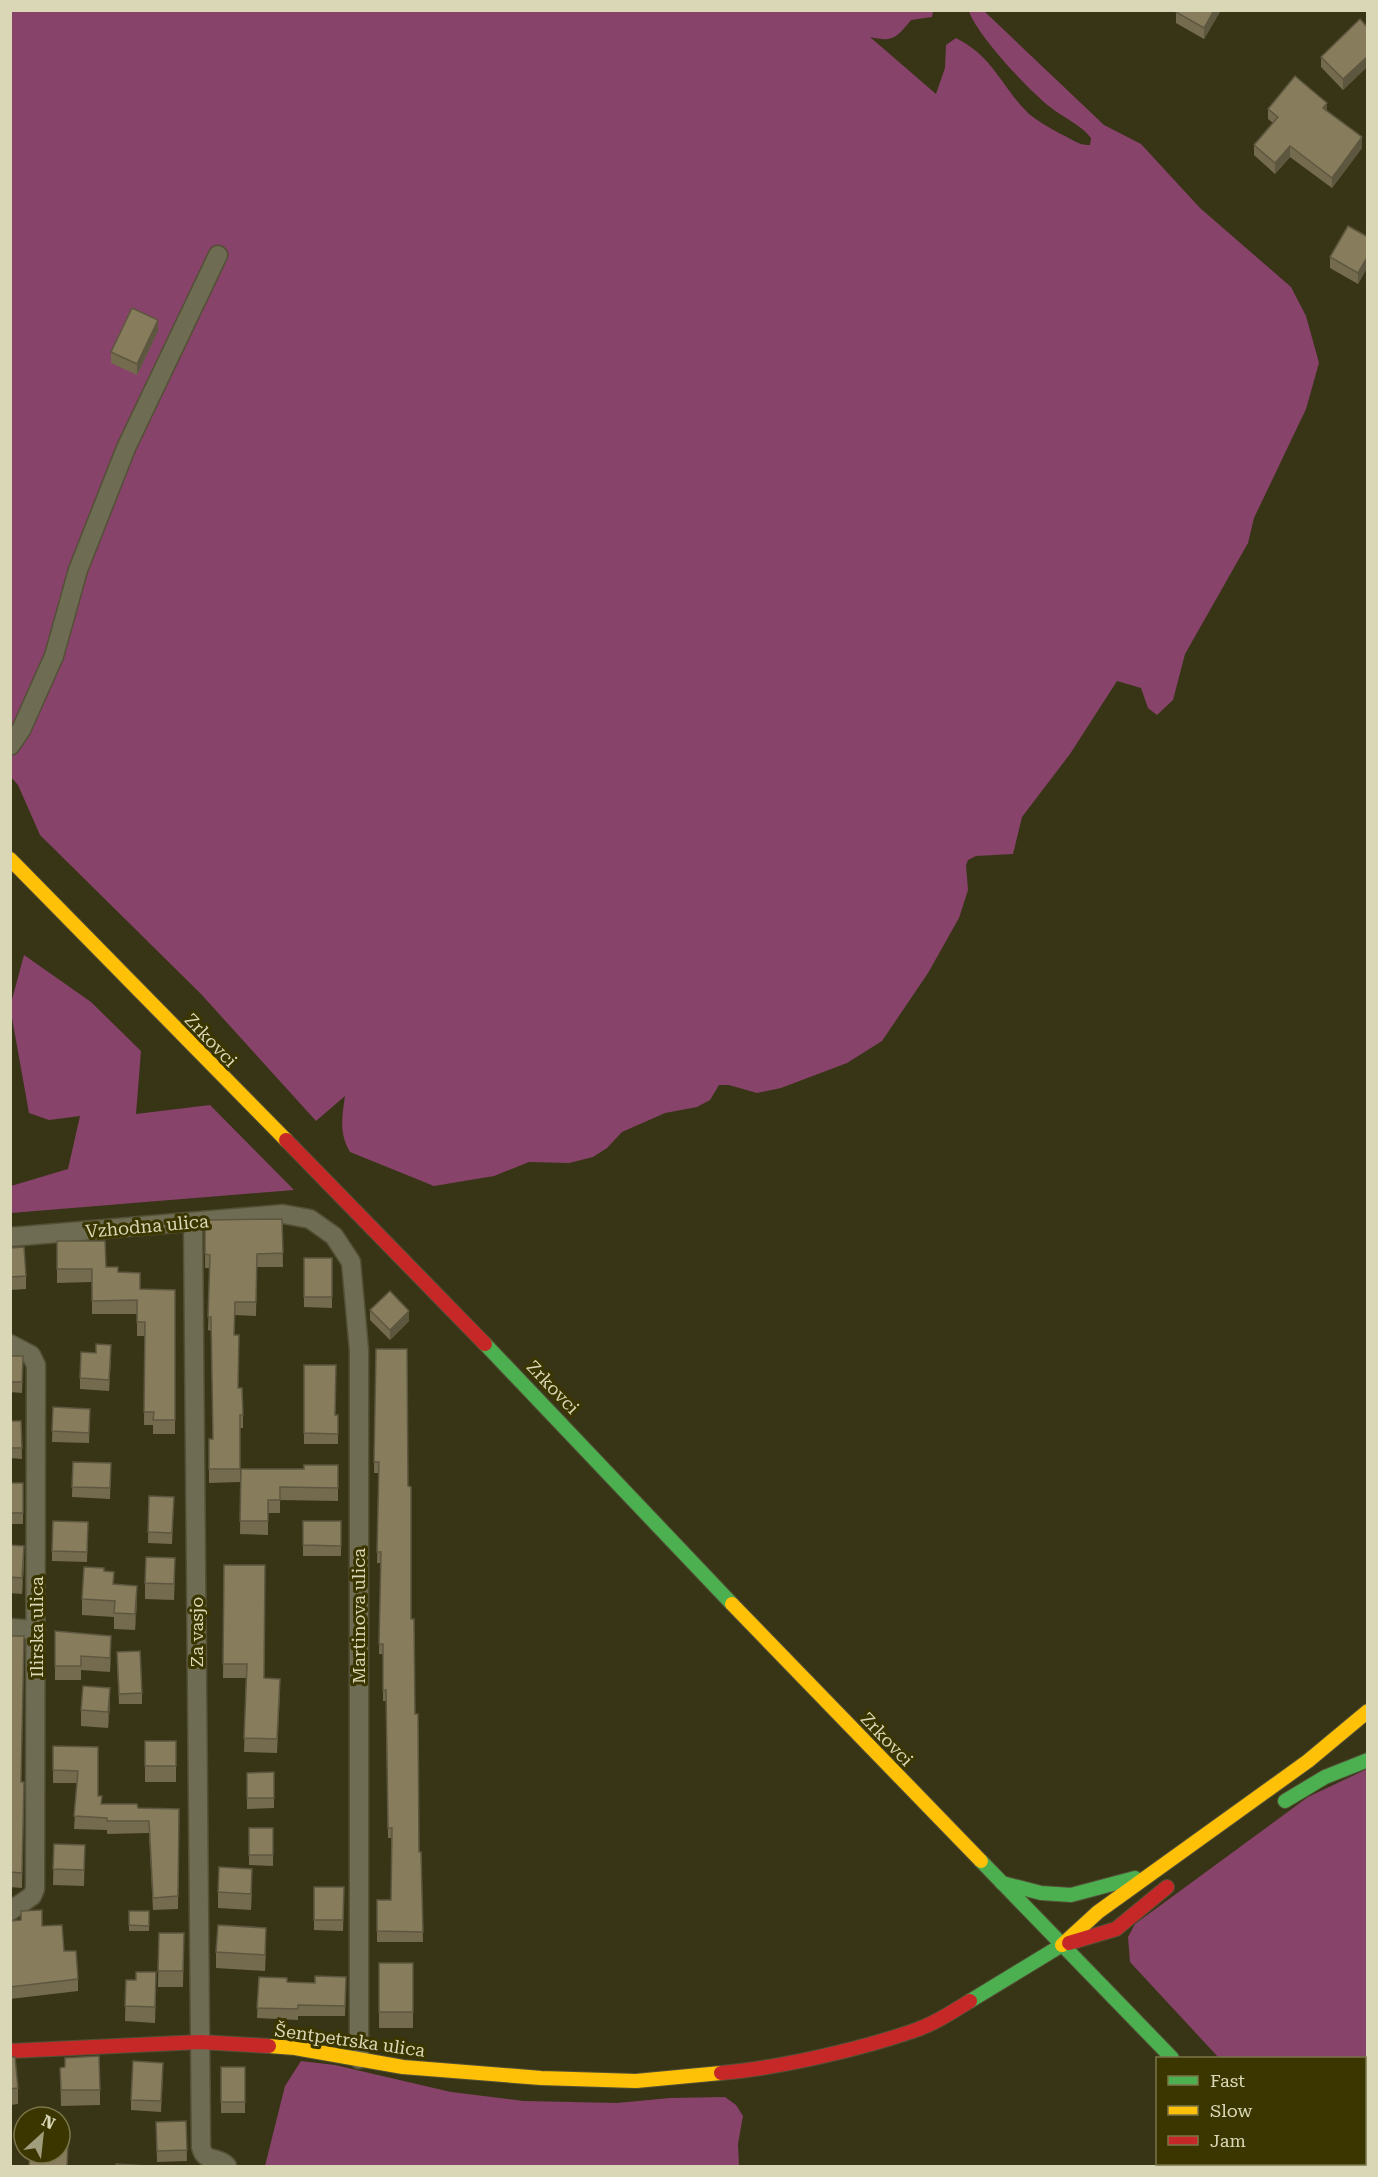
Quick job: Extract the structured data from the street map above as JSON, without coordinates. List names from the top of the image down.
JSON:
{
  "streets": {
    "main road": ["Zrkovci", "Šentpetrska ulica"],
    "street": [
      "Vzhodna ulica",
      "Martinova ulica",
      "Ilirska ulica",
      "Za vasjo"
    ]
  },
  "crossings": [
    ["Zrkovci", "Šentpetrska ulica"],
    ["Vzhodna ulica", "Martinova ulica"],
    ["Vzhodna ulica", "Za vasjo"],
    ["Martinova ulica", "Šentpetrska ulica"],
    ["Za vasjo", "Šentpetrska ulica"]
  ],
  "legend": ["Fast", "Slow", "Jam"],
  "north": "top right"
}
